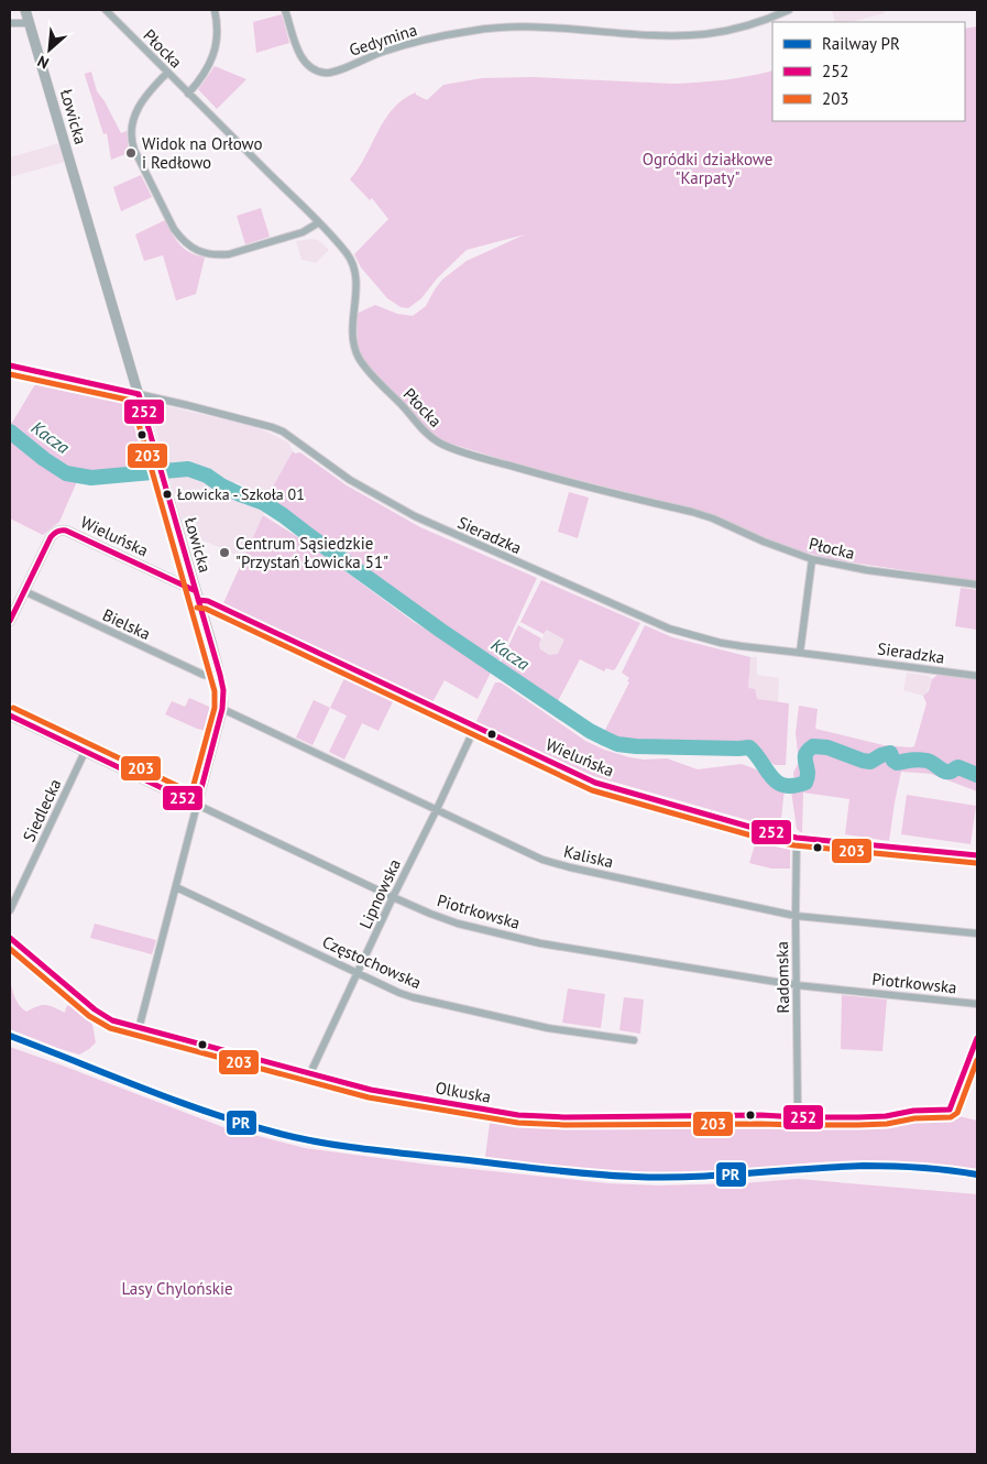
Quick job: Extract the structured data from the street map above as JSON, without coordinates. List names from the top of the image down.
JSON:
{
  "streets": {
    "street": [
      "Gedymina",
      "Płocka",
      "Łowicka",
      "Sieradzka",
      "Wieluńska",
      "Bielska",
      "Siedlecka",
      "Kaliska",
      "Lipnowska",
      "Piotrkowska",
      "Częstochowska",
      "Radomska",
      "Olkuska"
    ]
  },
  "crossings": [
    ["Łowicka", "Sieradzka"],
    ["Łowicka", "Wieluńska"],
    ["Łowicka", "Bielska"],
    ["Łowicka", "Kaliska"],
    ["Łowicka", "Piotrkowska"],
    ["Łowicka", "Częstochowska"],
    ["Łowicka", "Olkuska"],
    ["Wieluńska", "Bielska"],
    ["Wieluńska", "Lipnowska"],
    ["Wieluńska", "Radomska"],
    ["Siedlecka", "Piotrkowska"],
    ["Kaliska", "Lipnowska"],
    ["Kaliska", "Radomska"],
    ["Lipnowska", "Piotrkowska"],
    ["Lipnowska", "Częstochowska"],
    ["Lipnowska", "Olkuska"],
    ["Piotrkowska", "Radomska"],
    ["Radomska", "Olkuska"]
  ],
  "water": ["Kacza"],
  "parks": ["Ogródki działkowe \"Karpaty\"", "Lasy Chylońskie"],
  "places": ["Widok na Orłowo i Redłowo", "Łowicka - Szkoła 01", "Centrum Sąsiedzkie \"Przystań Łowicka 51\""],
  "lines": ["transit line 252", "transit line 203", "rail line PR"],
  "legend": ["Railway PR", "252", "203"],
  "north": "bottom left"
}
